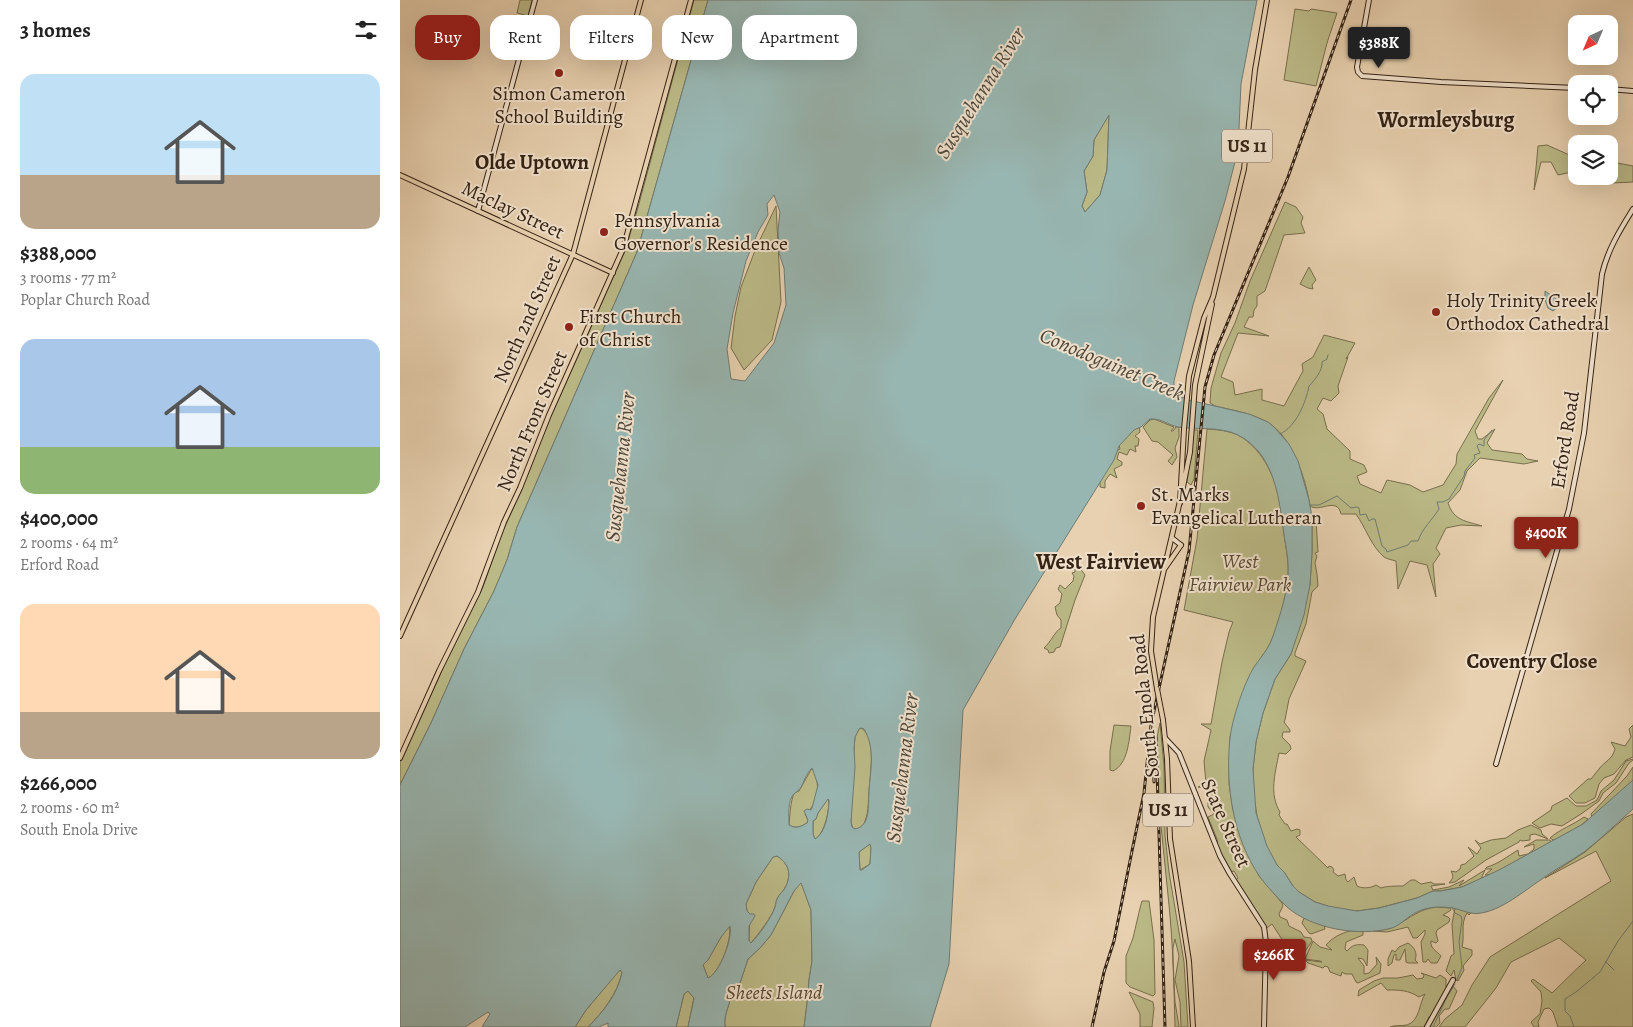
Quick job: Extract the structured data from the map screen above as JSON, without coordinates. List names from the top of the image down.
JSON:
{
  "streets": {
    "main road": [
      "US 11",
      "Maclay Street",
      "North 2nd Street",
      "North Front Street",
      "South Enola Road"
    ],
    "street": ["Erford Road", "State Street"]
  },
  "crossings": [
    ["US 11", "South Enola Road"],
    ["Maclay Street", "North 2nd Street"],
    ["Maclay Street", "North Front Street"],
    ["South Enola Road", "State Street"]
  ],
  "districts": [
    "Wormleysburg",
    "Olde Uptown",
    "West Fairview",
    "Coventry Close"
  ],
  "water": ["Susquehanna River", "Conodoguinet Creek"],
  "parks": ["West Fairview Park", "Sheets Island"],
  "places": [
    "Simon Cameron School Building",
    "Pennsylvania Governor's Residence",
    "Holy Trinity Greek Orthodox Cathedral",
    "First Church of Christ",
    "St. Marks Evangelical Lutheran"
  ],
  "north": "bottom left",
  "page": {
    "heading": "3 homes",
    "chip": [
      "Buy",
      "Rent",
      "Filters",
      "New",
      "Apartment"
    ],
    "price": ["$388K", "$400K", "$266K"],
    "list": [
      {
        "name": "$388,000",
        "note": "3 rooms · 77 m² · Poplar Church Road"
      },
      {
        "name": "$400,000",
        "note": "2 rooms · 64 m² · Erford Road"
      },
      {
        "name": "$266,000",
        "note": "2 rooms · 60 m² · South Enola Drive"
      }
    ]
  }
}
